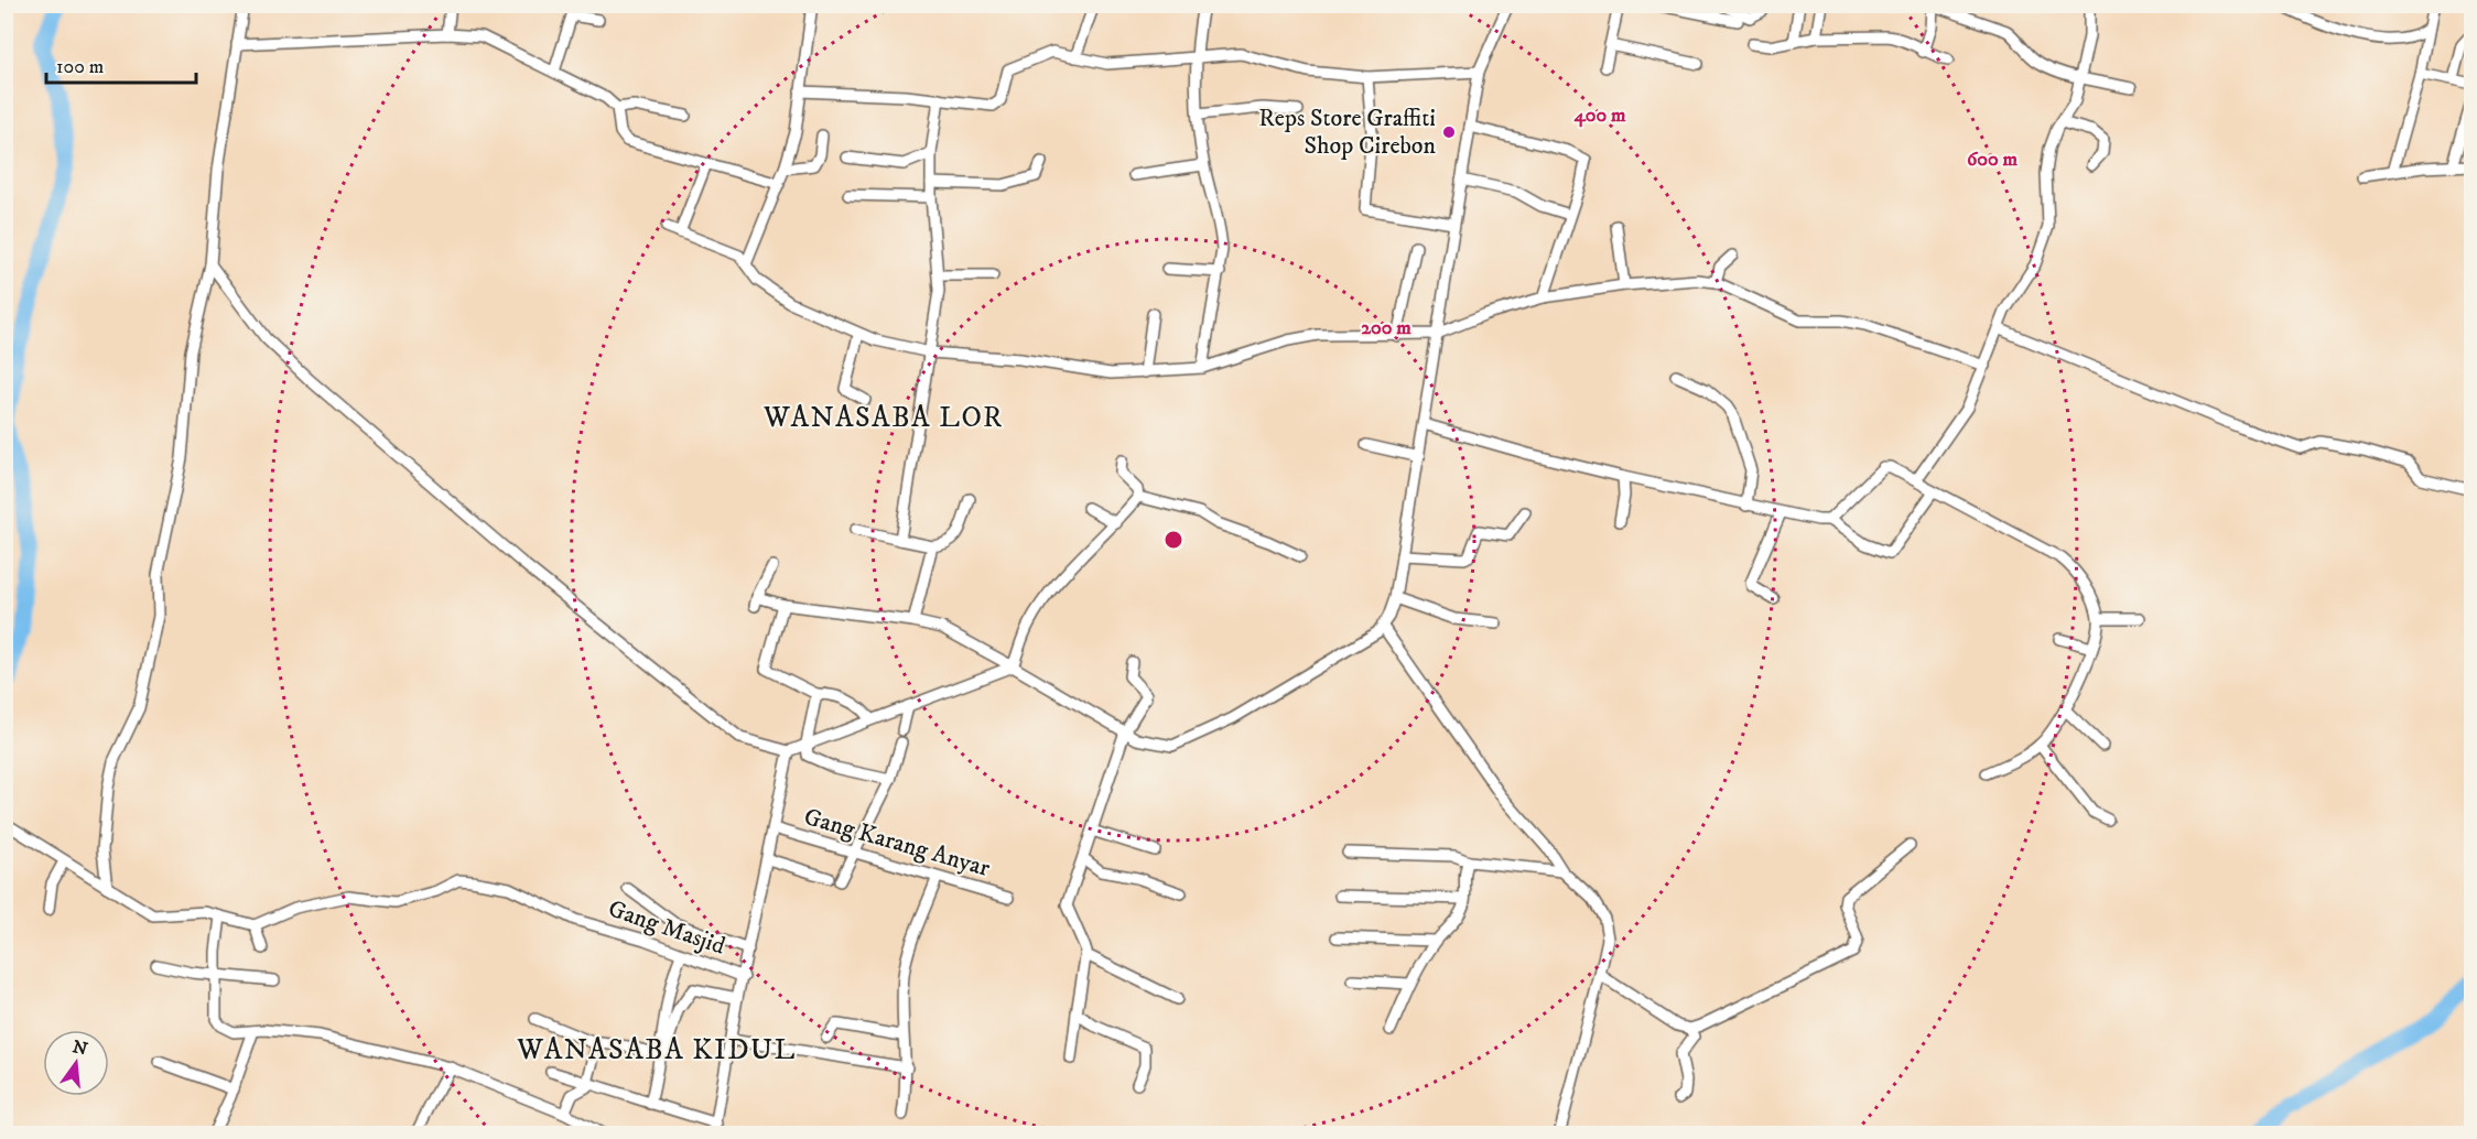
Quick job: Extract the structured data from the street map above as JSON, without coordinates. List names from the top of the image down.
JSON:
{
  "streets": {
    "street": ["Gang Karang Anyar", "Gang Masjid"]
  },
  "districts": ["WANASABA LOR", "WANASABA KIDUL"],
  "places": ["Reps Store Graffiti Shop Cirebon"],
  "scale_bar": "100 m",
  "north": "top",
  "rings": ["400 m", "600 m", "200 m"]
}
